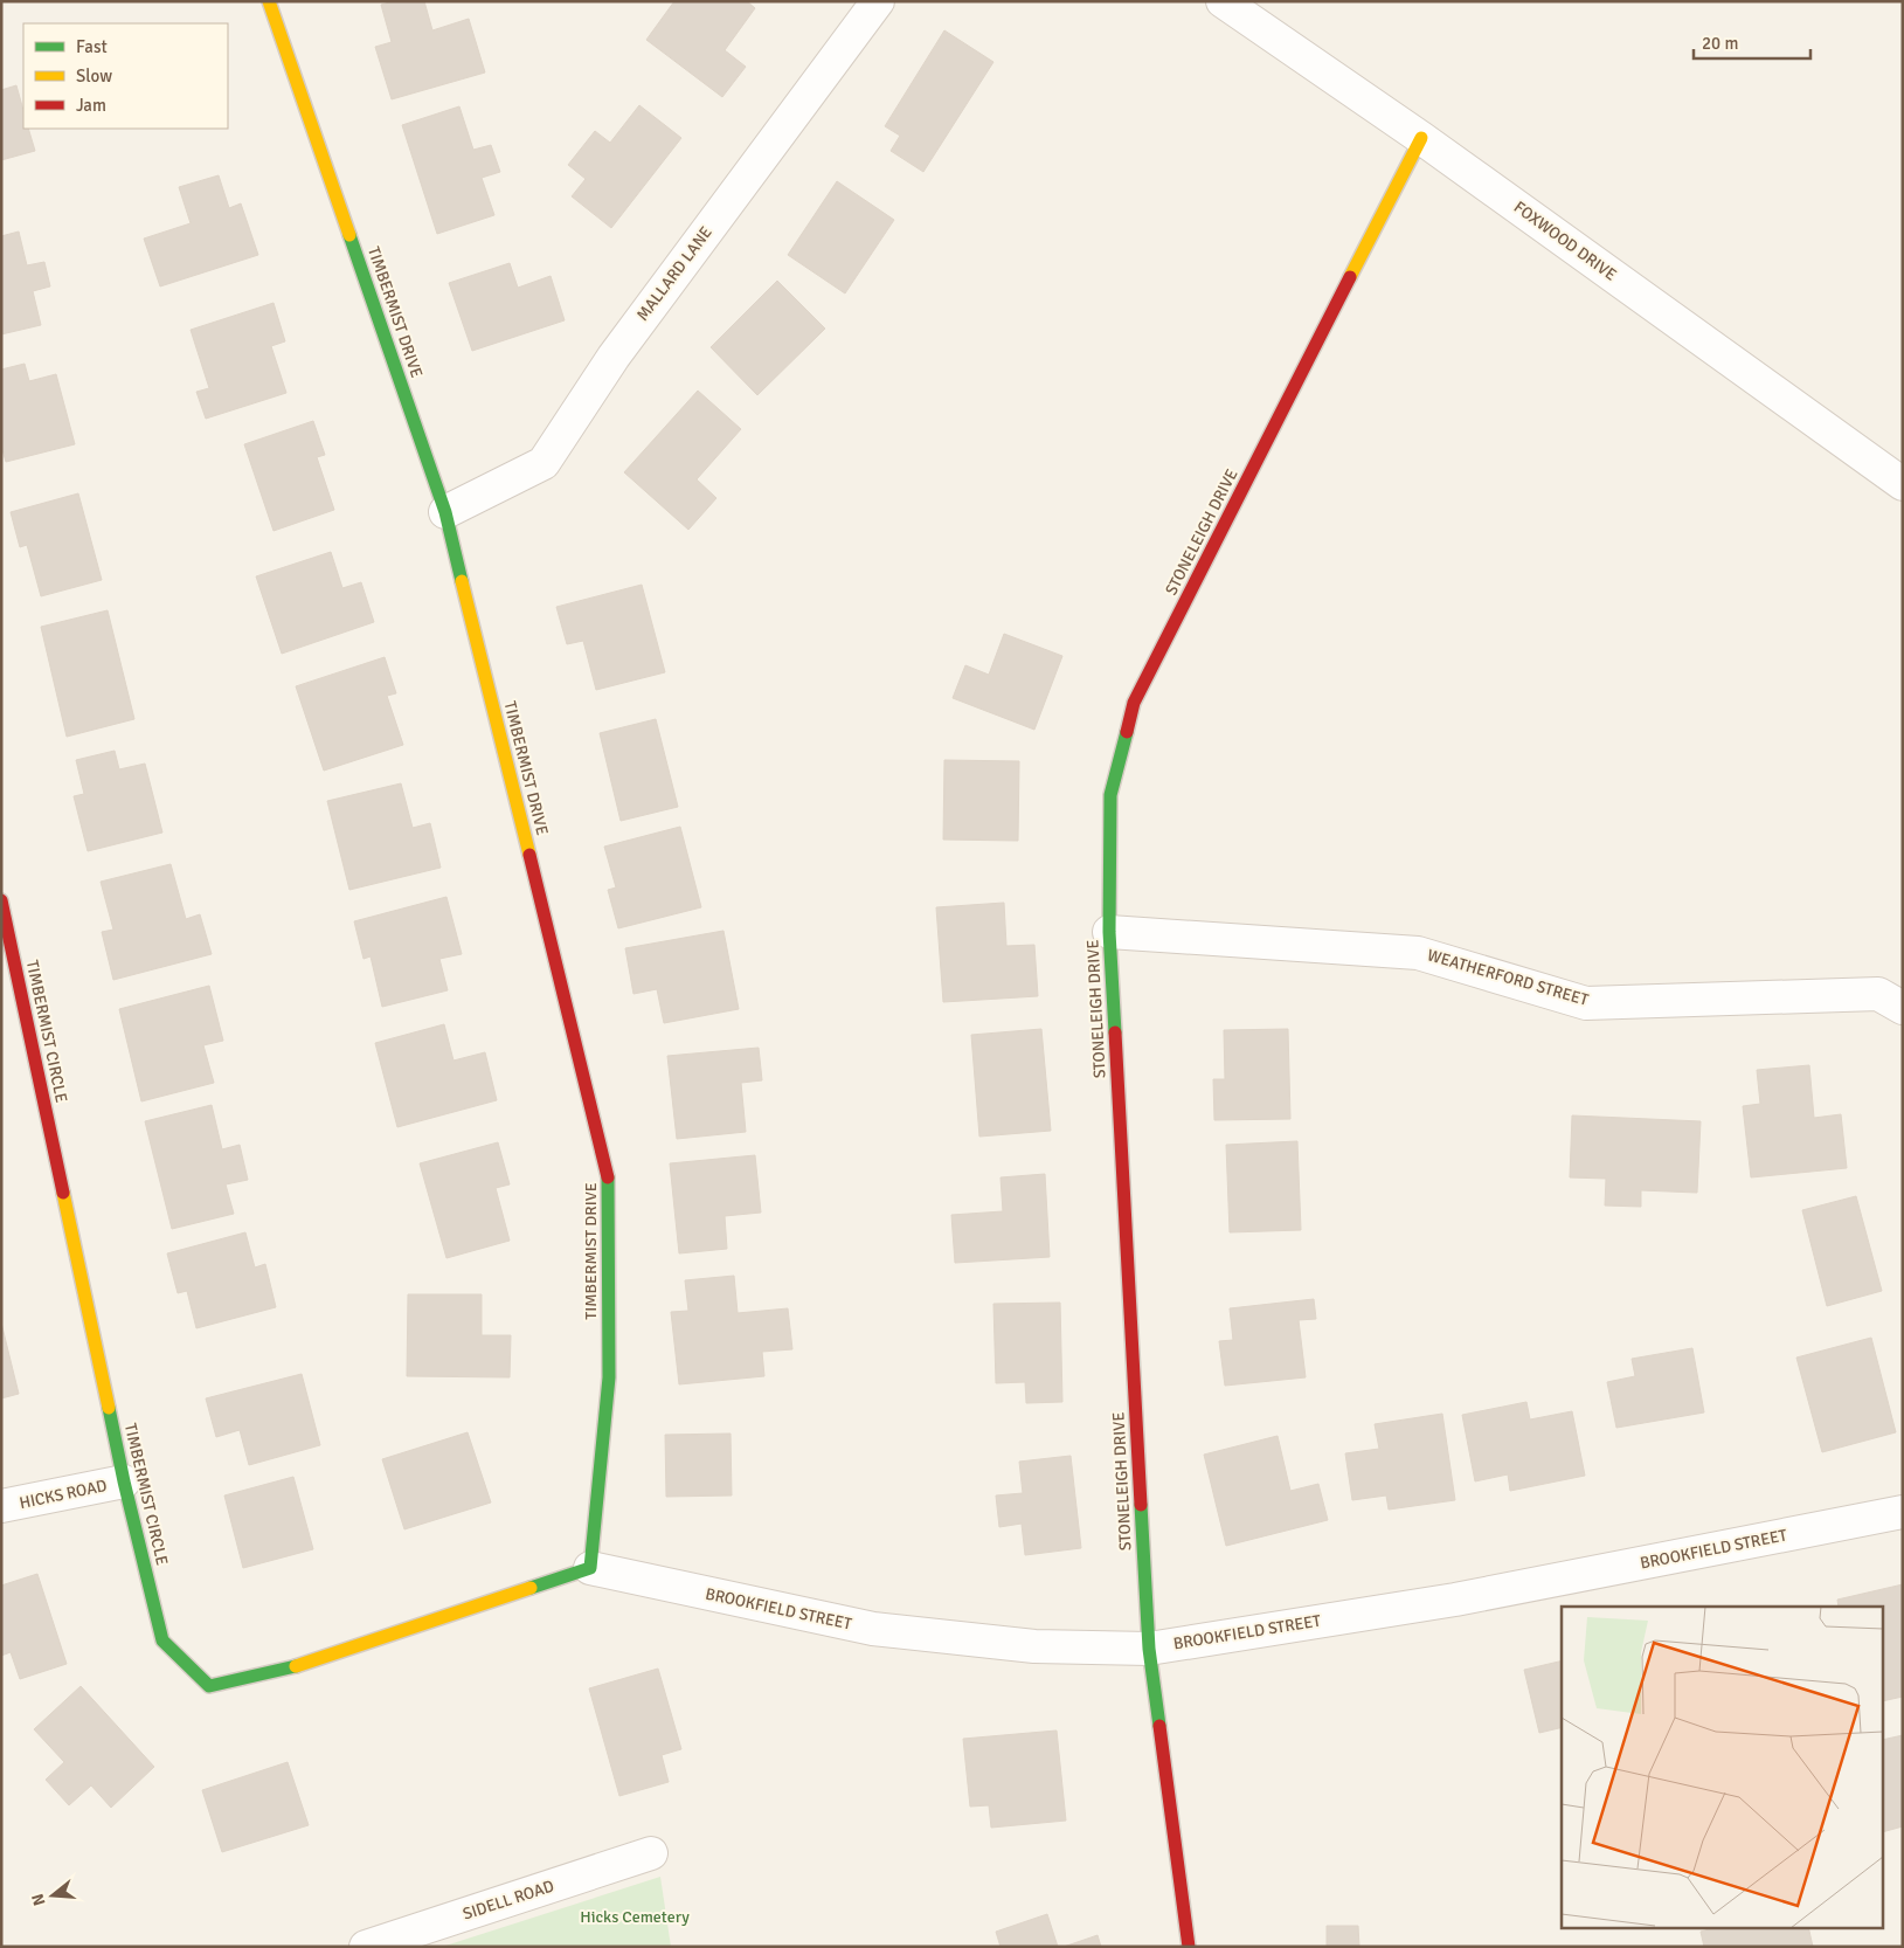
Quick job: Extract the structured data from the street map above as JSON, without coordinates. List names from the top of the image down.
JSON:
{
  "streets": {
    "street": [
      "FOXWOOD DRIVE",
      "MALLARD LANE",
      "TIMBERMIST DRIVE",
      "STONELEIGH DRIVE",
      "WEATHERFORD STREET",
      "TIMBERMIST CIRCLE",
      "HICKS ROAD",
      "BROOKFIELD STREET",
      "SIDELL ROAD"
    ]
  },
  "crossings": [
    ["FOXWOOD DRIVE", "STONELEIGH DRIVE"],
    ["MALLARD LANE", "TIMBERMIST DRIVE"],
    ["TIMBERMIST DRIVE", "TIMBERMIST CIRCLE"],
    ["TIMBERMIST DRIVE", "BROOKFIELD STREET"],
    ["STONELEIGH DRIVE", "WEATHERFORD STREET"],
    ["STONELEIGH DRIVE", "BROOKFIELD STREET"],
    ["TIMBERMIST CIRCLE", "HICKS ROAD"],
    ["TIMBERMIST CIRCLE", "BROOKFIELD STREET"]
  ],
  "parks": ["Hicks Cemetery"],
  "legend": ["Fast", "Slow", "Jam"],
  "scale_bar": "20 m",
  "north": "left"
}
